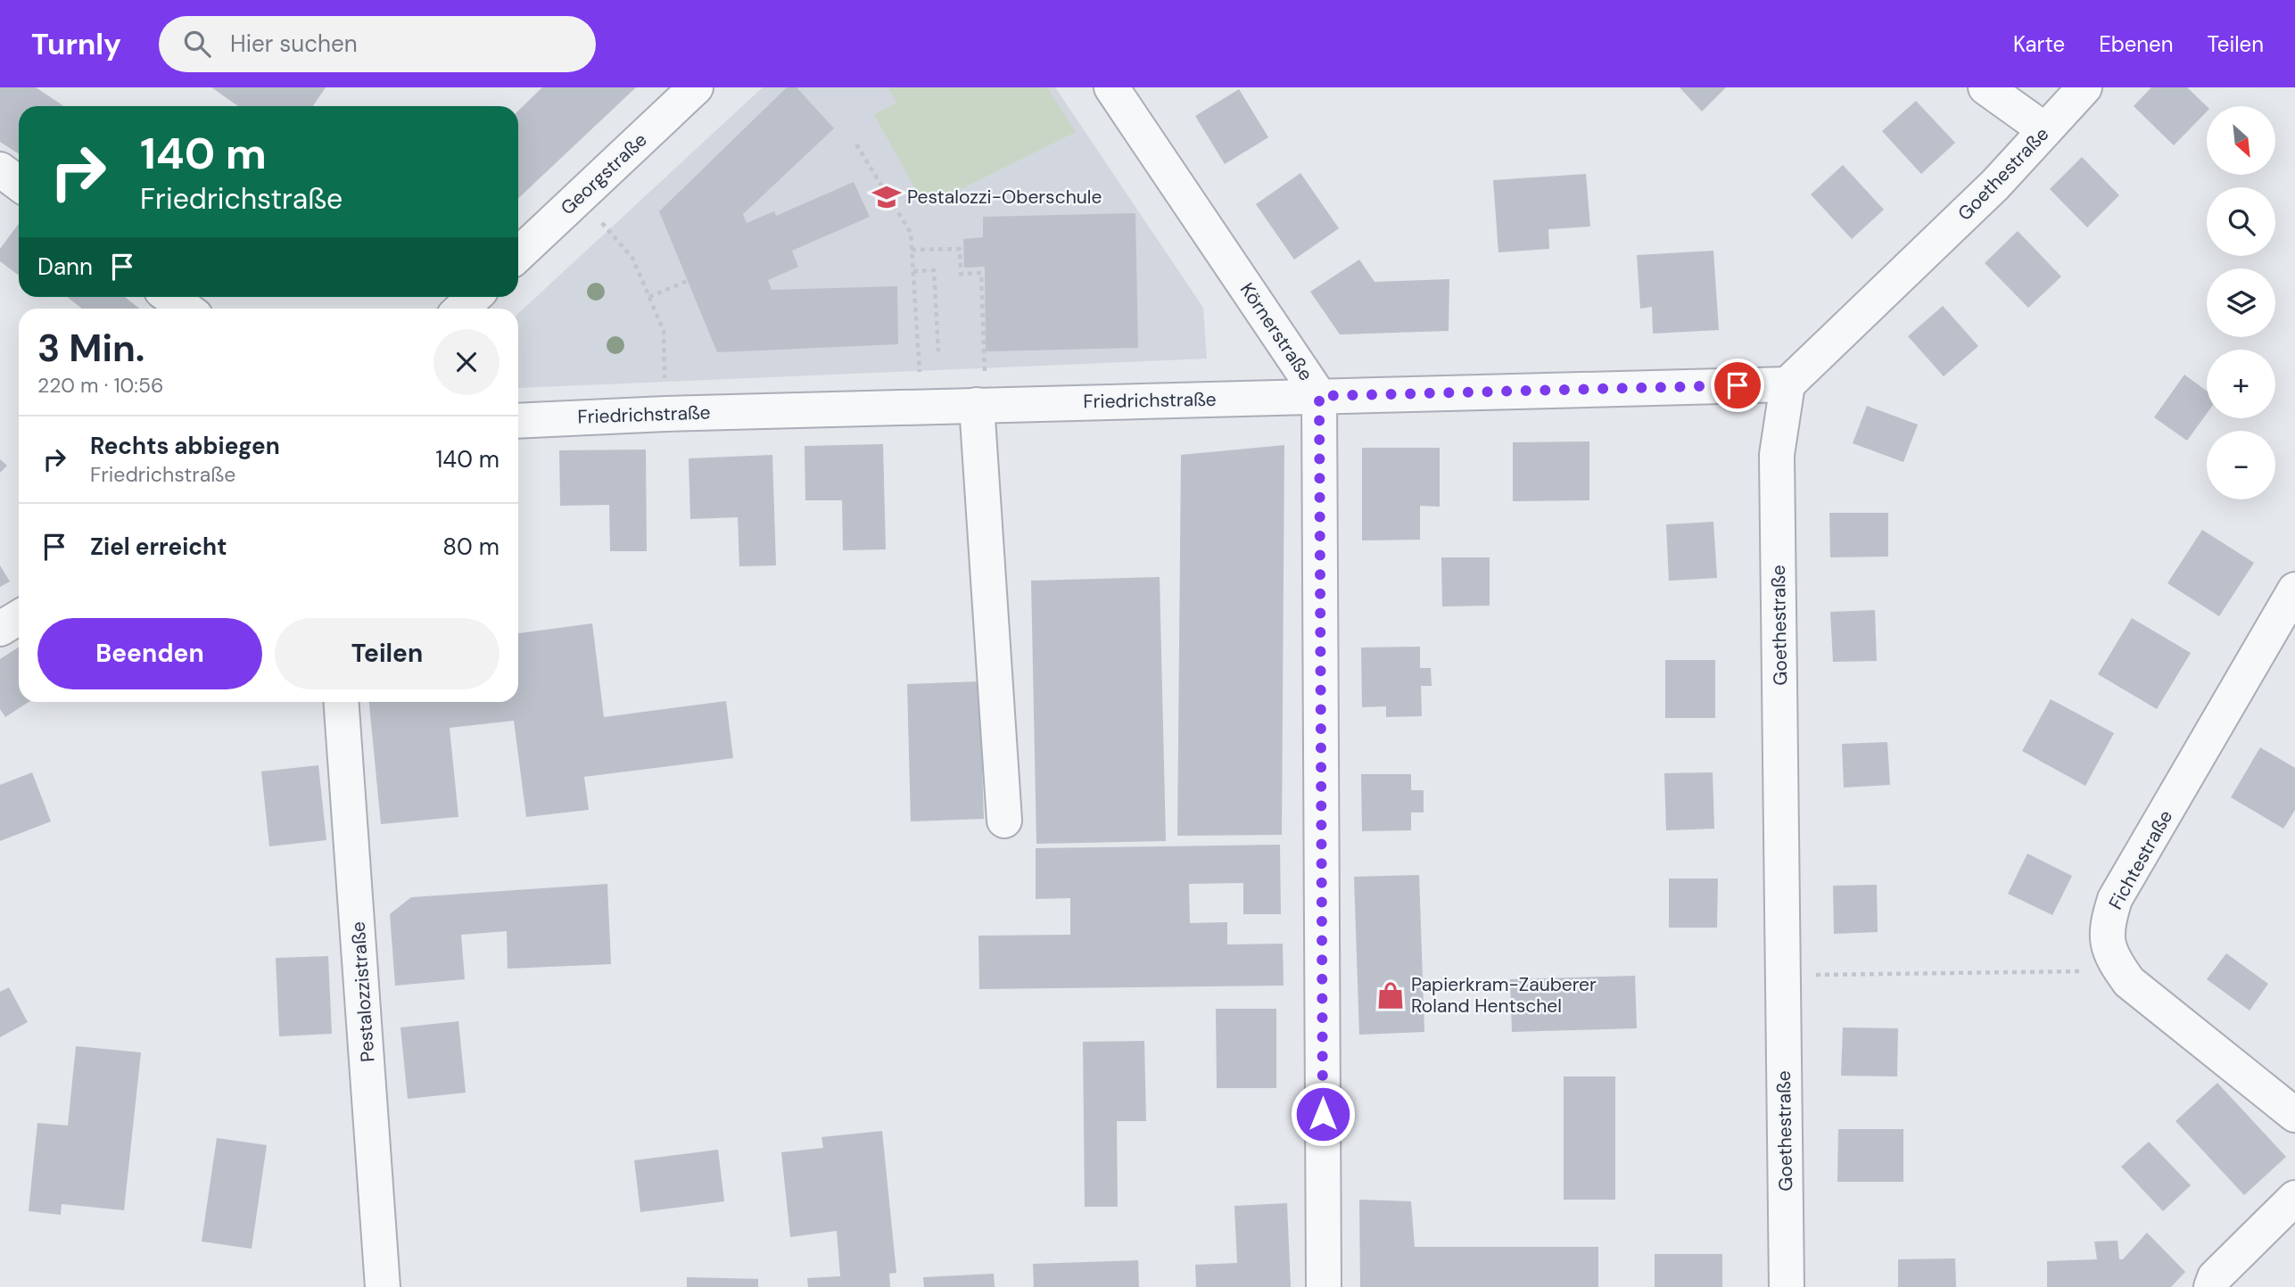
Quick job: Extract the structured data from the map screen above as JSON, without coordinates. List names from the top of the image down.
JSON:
{
  "streets": {
    "street": [
      "Georgstraße",
      "Goethestraße",
      "Körnerstraße",
      "Friedrichstraße",
      "Fichtestraße",
      "Pestalozzistraße"
    ]
  },
  "crossings": [
    ["Goethestraße", "Friedrichstraße"],
    ["Körnerstraße", "Friedrichstraße"]
  ],
  "places": {
    "school or university": ["Pestalozzi-Oberschule"],
    "shop": ["Papierkram-Zauberer Roland Hentschel"]
  },
  "north": "bottom right",
  "page": {
    "header": "Turnly",
    "search": "Hier suchen",
    "nav": ["Karte", "Ebenen", "Teilen"],
    "map_buttons": ["+", "−"],
    "turn": ["140 m", "Friedrichstraße"],
    "then": "Dann",
    "heading": ["3 Min.", "220 m · 10:56"],
    "list": [
      {
        "name": "Rechts abbiegen",
        "note": "Friedrichstraße",
        "value": "140 m"
      },
      {
        "name": "Ziel erreicht",
        "value": "80 m"
      }
    ],
    "buttons": ["Beenden", "Teilen"]
  }
}
